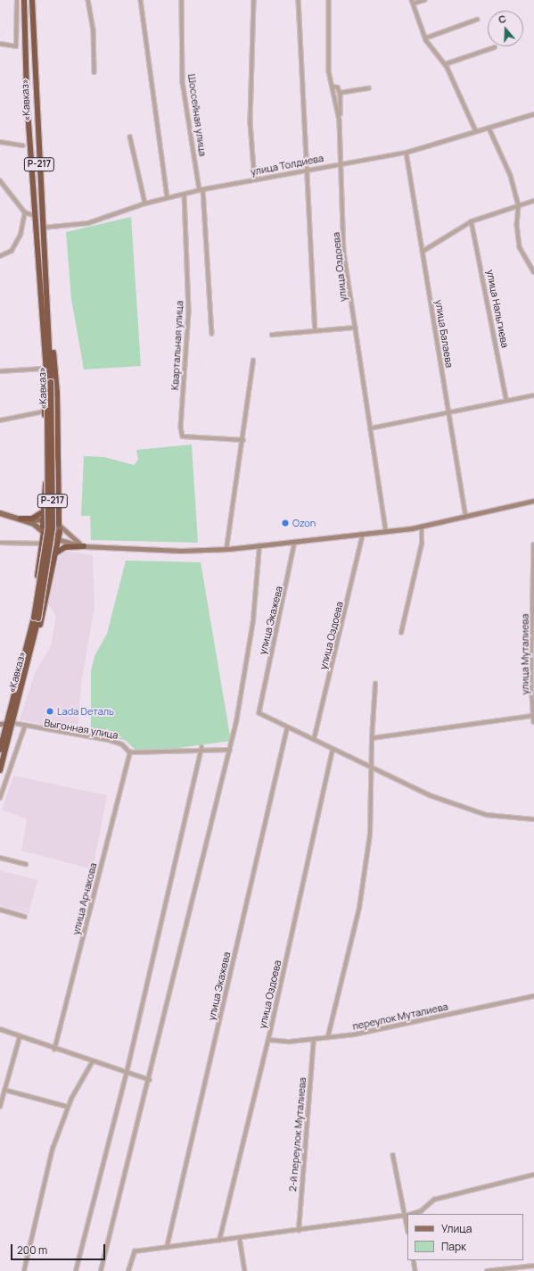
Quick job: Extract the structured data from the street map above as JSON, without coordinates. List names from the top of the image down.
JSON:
{
  "streets": {
    "highway": ["«Кавказ»", "Р-217"],
    "street": [
      "Шоссейная улица",
      "улица Толдиева",
      "улица Оздоева",
      "улица Нальгиева",
      "улица Балаева",
      "Квартальная улица",
      "улица Экажева",
      "улица Муталиева",
      "Выгонная улица",
      "улица Арчакова",
      "переулок Муталиева",
      "2-й переулок Муталиева"
    ]
  },
  "crossings": [
    ["«Кавказ»", "Р-217"],
    ["«Кавказ»", "улица Толдиева"],
    ["«Кавказ»", "Выгонная улица"],
    ["Шоссейная улица", "улица Толдиева"],
    ["улица Толдиева", "улица Оздоева"],
    ["улица Толдиева", "улица Балаева"],
    ["улица Толдиева", "Квартальная улица"],
    ["улица Оздоева", "переулок Муталиева"],
    ["Выгонная улица", "улица Арчакова"],
    ["переулок Муталиева", "2-й переулок Муталиева"]
  ],
  "places": ["Ozon", "Lada Dеталь"],
  "legend": ["Улица", "Парк"],
  "scale_bar": "200 m",
  "north": "top"
}
